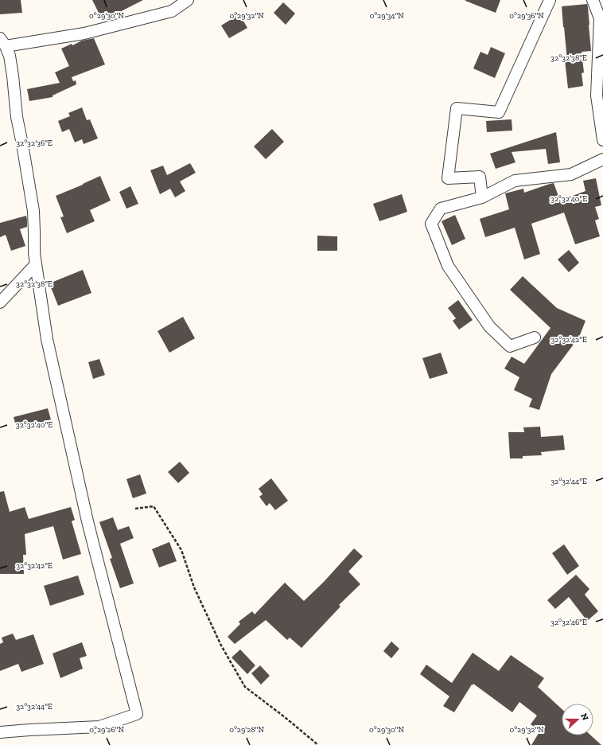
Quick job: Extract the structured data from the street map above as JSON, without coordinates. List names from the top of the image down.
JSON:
{
  "north": "right",
  "coordinates": [
    "0°29'30\"N",
    "0°29'32\"N",
    "0°29'34\"N",
    "0°29'36\"N",
    "32°32'38\"E",
    "32°32'36\"E",
    "32°32'40\"E",
    "32°32'42\"E",
    "32°32'44\"E",
    "32°32'46\"E",
    "0°29'26\"N",
    "0°29'28\"N"
  ]
}
